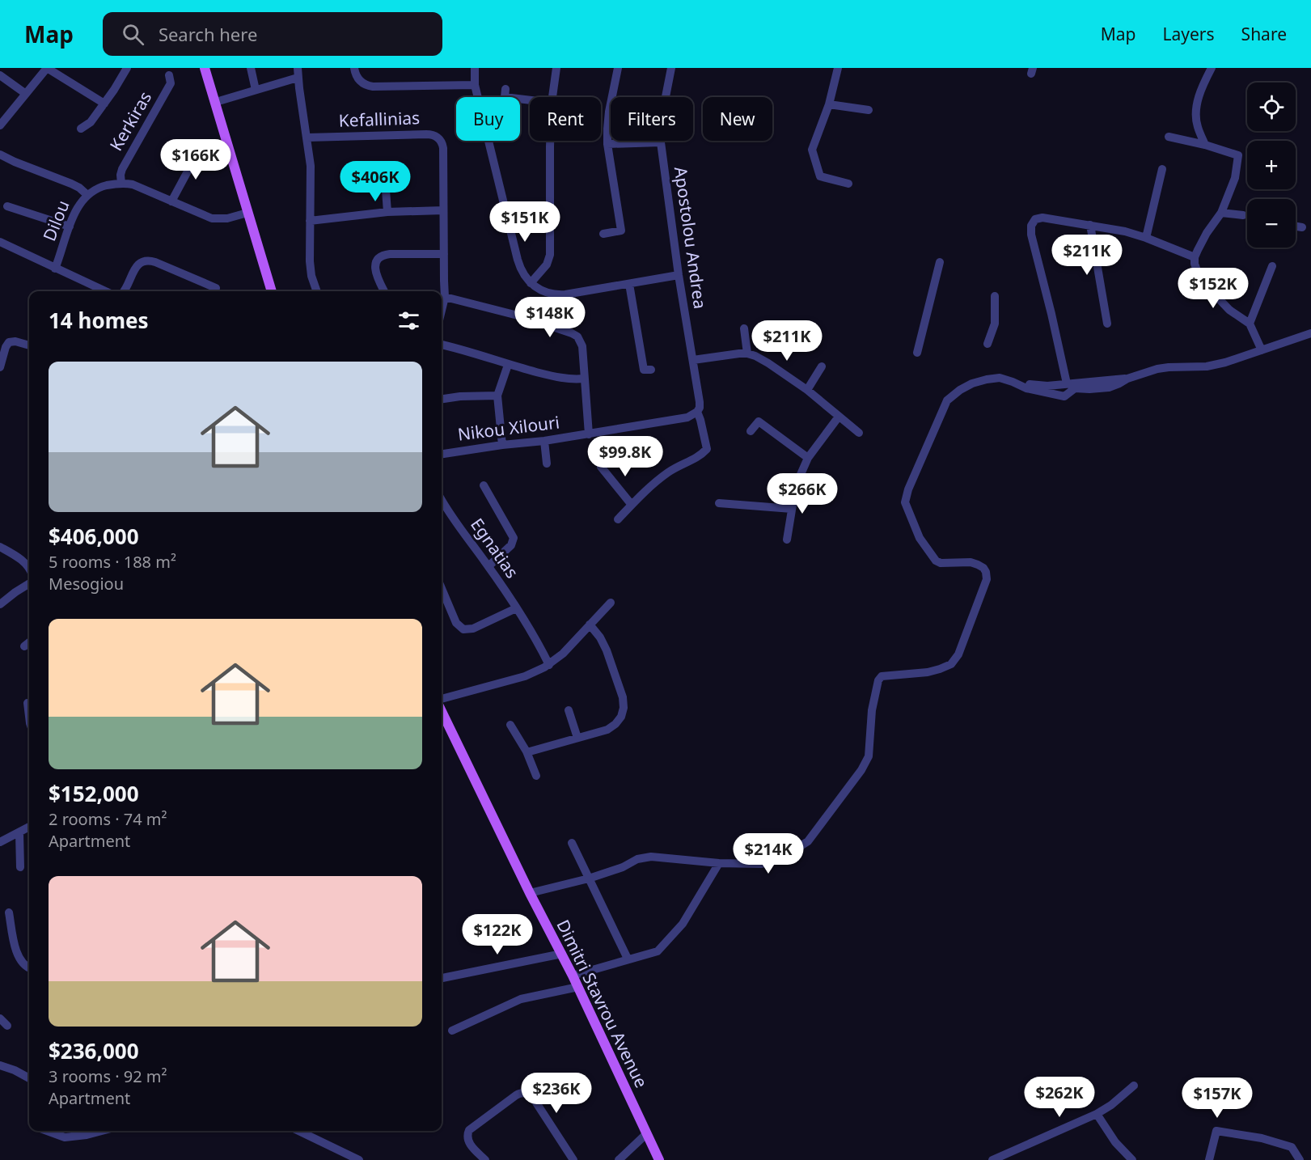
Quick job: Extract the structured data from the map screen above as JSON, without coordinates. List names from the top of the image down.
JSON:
{
  "streets": {
    "main road": ["Dimitri Stavrou Avenue"],
    "street": [
      "Kefallinias",
      "Kerkiras",
      "Dilou",
      "Apostolou Andrea",
      "Nikou Xilouri",
      "Egnatias"
    ]
  },
  "crossings": [
    ["Apostolou Andrea", "Nikou Xilouri"]
  ],
  "page": {
    "header": "Map",
    "search": "Search here",
    "nav": ["Map", "Layers", "Share"],
    "map_buttons": ["+", "−"],
    "chip": [
      "Buy",
      "Rent",
      "Filters",
      "New"
    ],
    "price": [
      "$166K",
      "$406K",
      "$151K",
      "$211K",
      "$152K",
      "$148K",
      "$211K",
      "$99.8K",
      "$266K",
      "$214K",
      "$122K",
      "$236K",
      "$262K",
      "$157K"
    ],
    "heading": "14 homes",
    "list": [
      {
        "name": "$406,000",
        "note": "5 rooms · 188 m² · Mesogiou"
      },
      {
        "name": "$152,000",
        "note": "2 rooms · 74 m² · Apartment"
      },
      {
        "name": "$236,000",
        "note": "3 rooms · 92 m² · Apartment"
      }
    ]
  }
}
